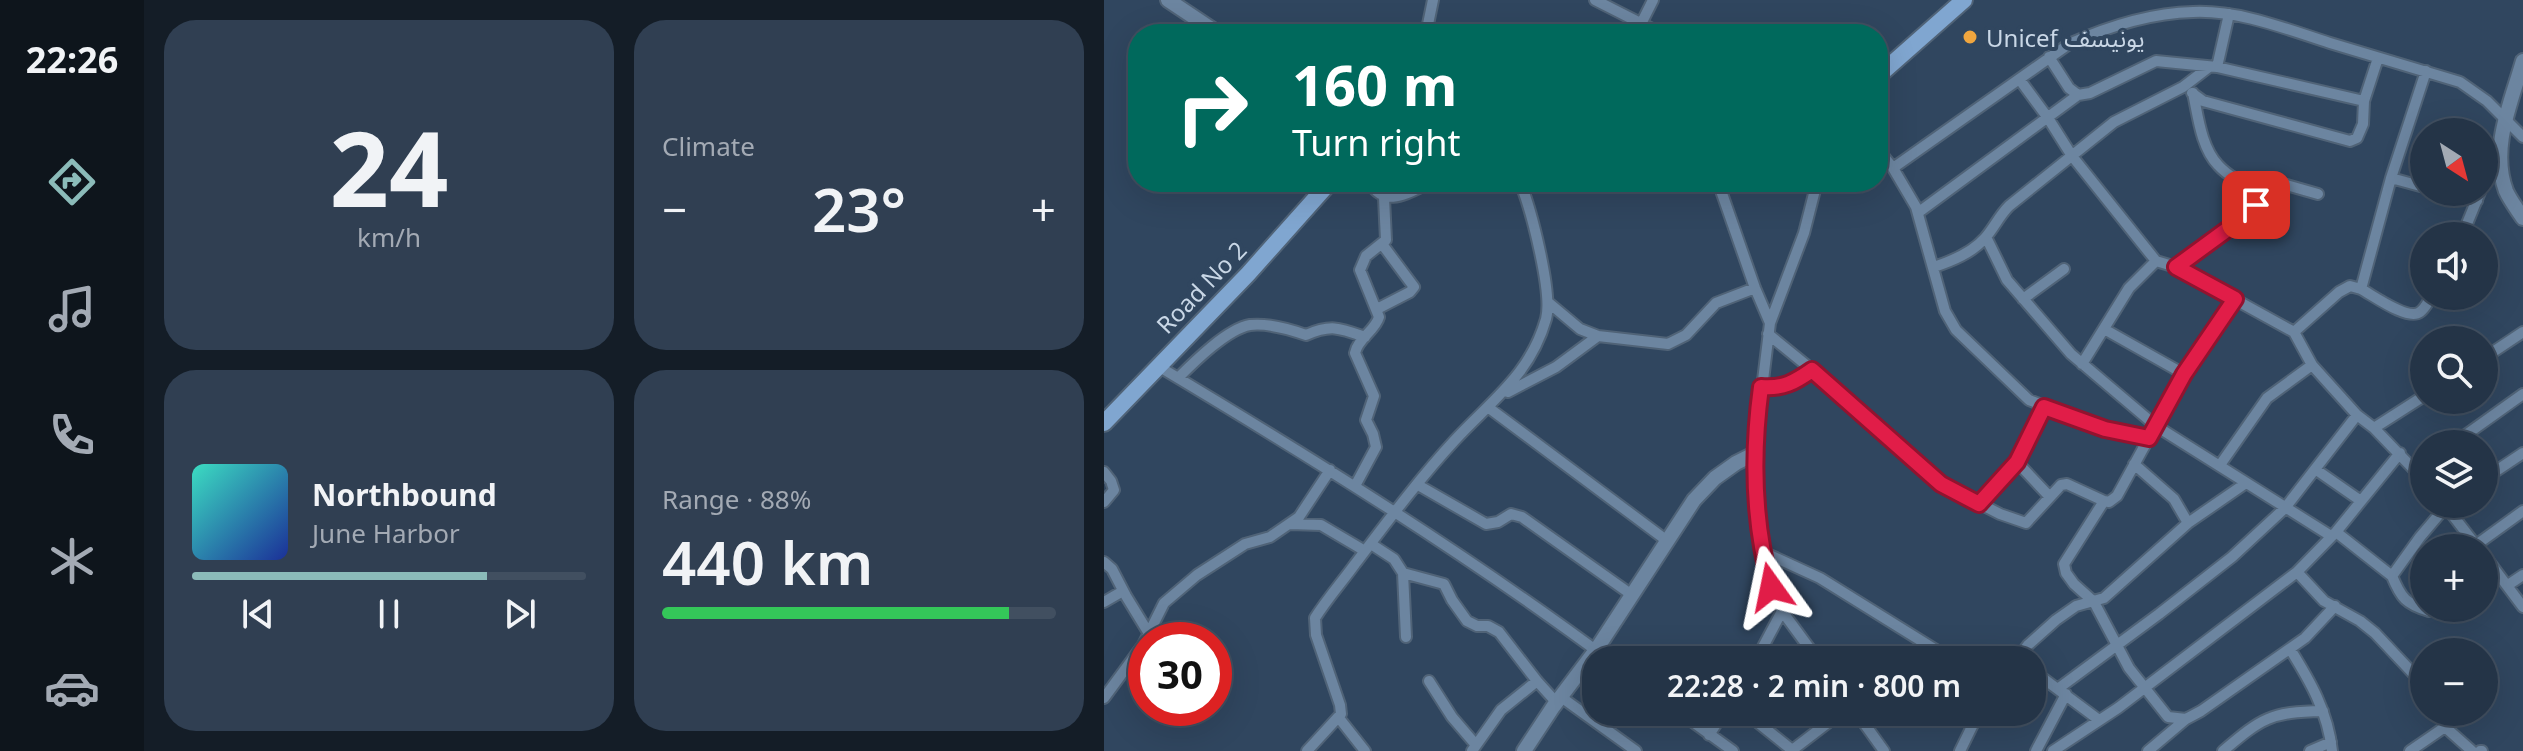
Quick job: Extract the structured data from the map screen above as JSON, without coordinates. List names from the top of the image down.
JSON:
{
  "streets": {
    "main road": ["Road No 2"]
  },
  "places": ["Unicef يونيسف"],
  "north": "bottom right",
  "page": {
    "tabs": "22:26",
    "tile": [
      ["24", "km/h"],
      "Climate",
      ["Range · 88%", "440 km"]
    ],
    "turn": ["160 m", "Turn right"],
    "map_buttons": ["+", "−"],
    "heat": ["−", "23°", "+"],
    "song": ["Northbound", "June Harbor"],
    "limit": "30",
    "trip": "22:28 · 2 min · 800 m"
  }
}
